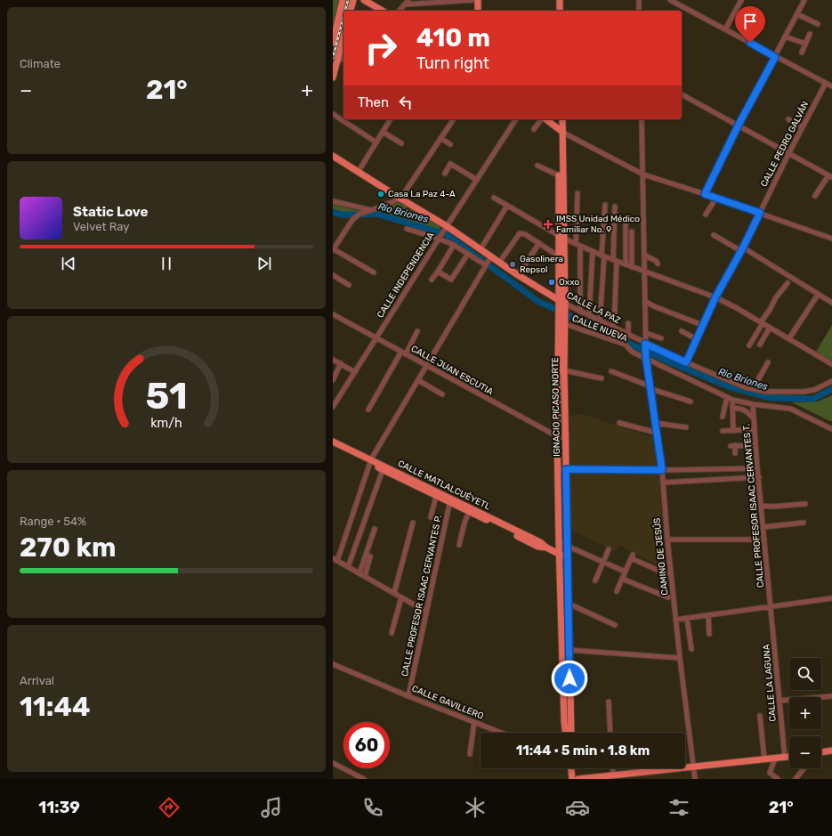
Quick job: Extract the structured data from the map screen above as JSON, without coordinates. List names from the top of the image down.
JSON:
{
  "streets": {
    "main road": ["CALLE LA PAZ", "IGNACIO PICASO NORTE", "CALLE MATLALCUÉYETL"],
    "street": [
      "CALLE PEDRO GALVÁN",
      "CALLE INDEPENDENCIA",
      "CALLE NUEVA",
      "CALLE JUAN ESCUTIA",
      "CALLE PROFESOR ISAAC CERVANTES T.",
      "CAMINO DE JESÚS",
      "CALLE PROFESOR ISAAC CERVANTES P.",
      "CALLE LA LAGUNA",
      "CALLE GAVILLERO"
    ]
  },
  "crossings": [
    ["CALLE PEDRO GALVÁN", "CALLE LA PAZ"],
    ["CALLE INDEPENDENCIA", "CALLE LA PAZ"],
    ["CALLE INDEPENDENCIA", "CALLE JUAN ESCUTIA"],
    ["CALLE LA PAZ", "IGNACIO PICASO NORTE"],
    ["CALLE LA PAZ", "CAMINO DE JESÚS"],
    ["CALLE NUEVA", "IGNACIO PICASO NORTE"],
    ["CALLE NUEVA", "CALLE PROFESOR ISAAC CERVANTES T."],
    ["CALLE NUEVA", "CAMINO DE JESÚS"],
    ["CALLE JUAN ESCUTIA", "IGNACIO PICASO NORTE"],
    ["IGNACIO PICASO NORTE", "CALLE MATLALCUÉYETL"],
    ["CALLE MATLALCUÉYETL", "CALLE PROFESOR ISAAC CERVANTES P."],
    ["CALLE PROFESOR ISAAC CERVANTES T.", "CALLE LA LAGUNA"],
    ["CALLE PROFESOR ISAAC CERVANTES P.", "CALLE GAVILLERO"]
  ],
  "water": ["Rio Briones"],
  "places": {
    "other": ["Casa La Paz 4-A", "Gasolinera Repsol", "Oxxo"],
    "health": ["IMSS Unidad Médico Familiar No. 9"]
  },
  "page": {
    "tile": [
      "Climate",
      ["Range · 54%", "270 km"],
      ["Arrival", "11:44"]
    ],
    "turn": ["410 m", "Turn right"],
    "heat": ["−", "21°", "+"],
    "then": "Then",
    "song": ["Static Love", "Velvet Ray"],
    "map_buttons": ["+", "−"],
    "limit": "60",
    "trip": "11:44 · 5 min · 1.8 km",
    "tabs": ["11:39", "21°"],
    "gauge": ["51", "km/h"]
  }
}
